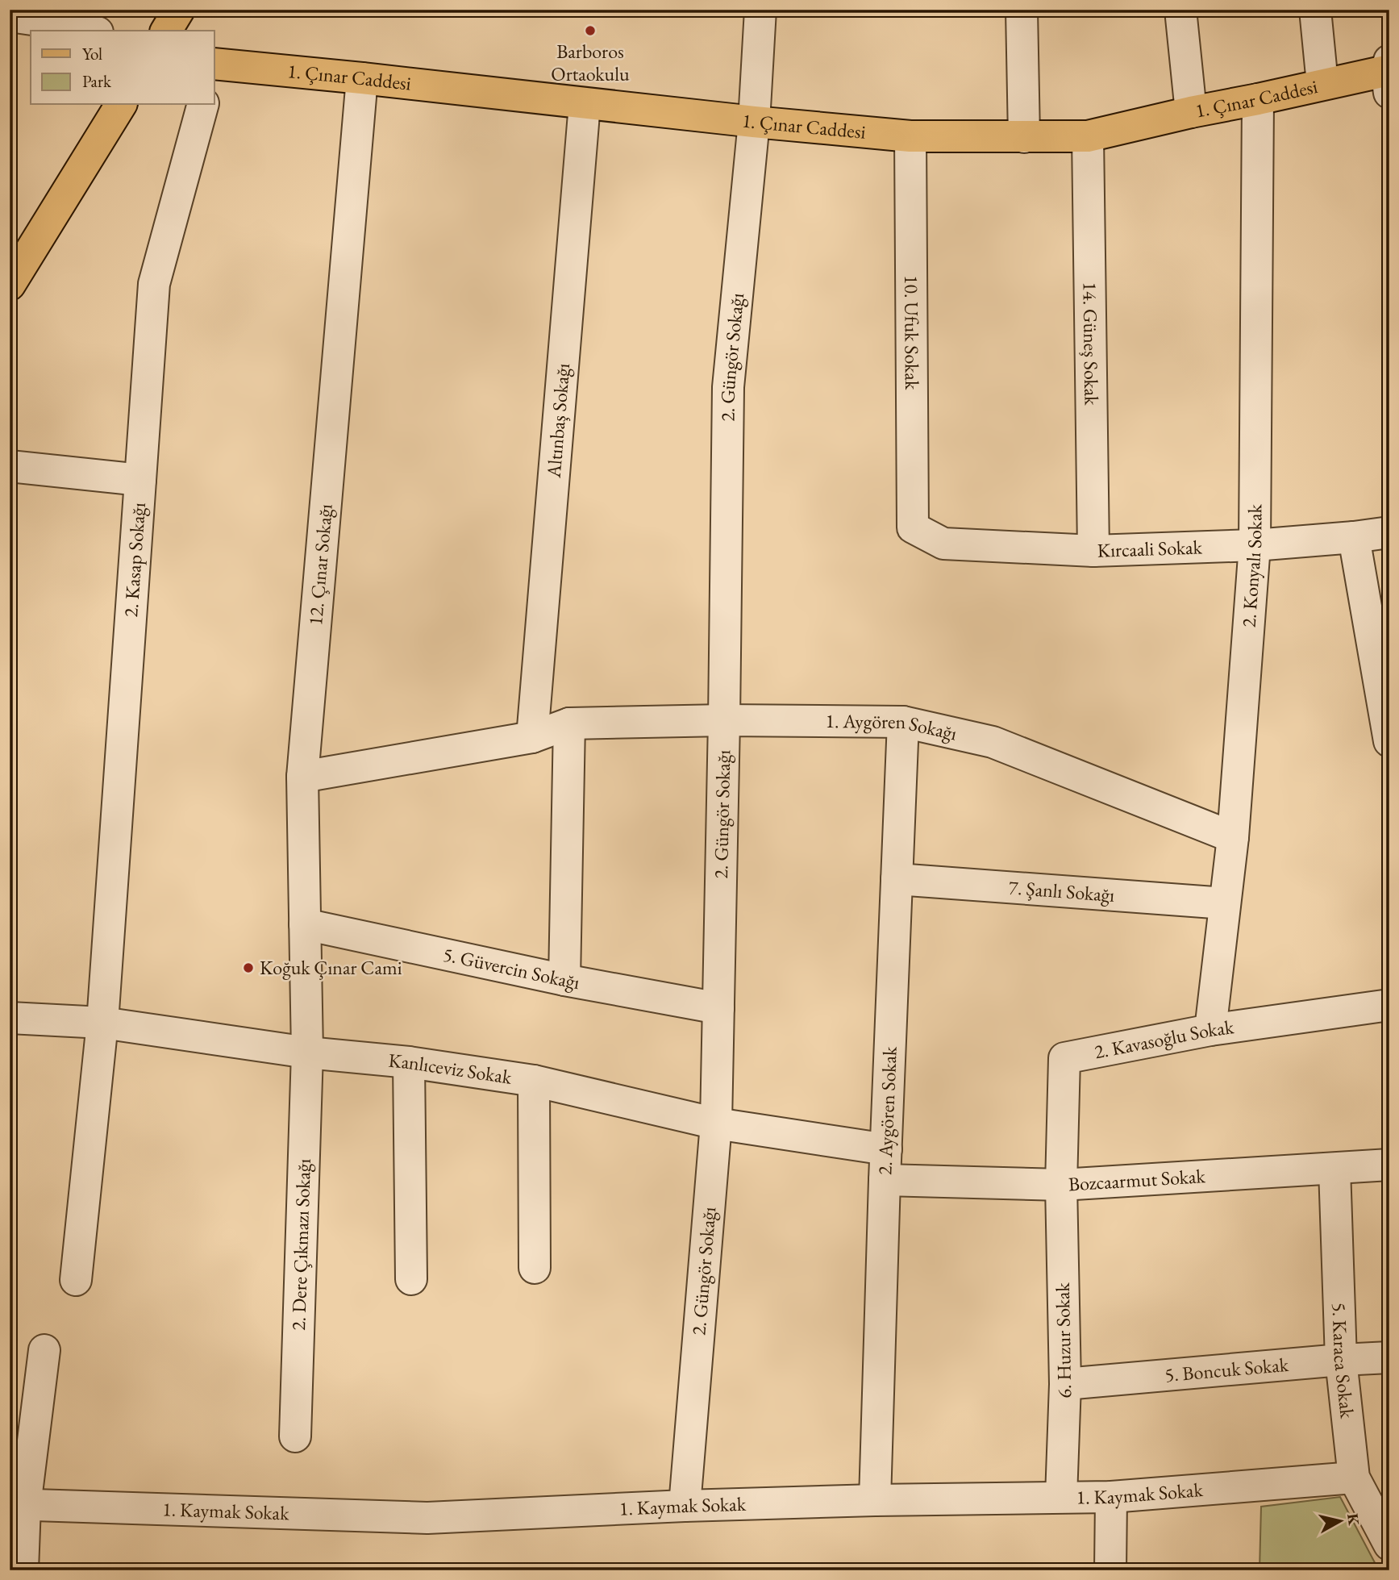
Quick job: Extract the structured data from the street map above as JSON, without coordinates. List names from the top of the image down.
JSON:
{
  "streets": {
    "main road": ["1. Çınar Caddesi"],
    "street": [
      "10. Ufuk Sokak",
      "14. Güneş Sokak",
      "2. Güngör Sokağı",
      "Altınbaş Sokağı",
      "Kırcaali Sokak",
      "2. Kasap Sokağı",
      "12. Çınar Sokağı",
      "2. Konyalı Sokak",
      "1. Aygören Sokağı",
      "7. Şanlı Sokağı",
      "5. Güvercin Sokağı",
      "2. Kavasoğlu Sokak",
      "Kanlıceviz Sokak",
      "2. Aygören Sokak",
      "Bozcaarmut Sokak",
      "2. Dere Çıkmazı Sokağı",
      "6. Huzur Sokak",
      "5. Karaca Sokak",
      "5. Boncuk Sokak",
      "1. Kaymak Sokak"
    ]
  },
  "crossings": [
    ["1. Çınar Caddesi", "10. Ufuk Sokak"],
    ["1. Çınar Caddesi", "14. Güneş Sokak"],
    ["1. Çınar Caddesi", "2. Güngör Sokağı"],
    ["1. Çınar Caddesi", "Altınbaş Sokağı"],
    ["1. Çınar Caddesi", "12. Çınar Sokağı"],
    ["1. Çınar Caddesi", "2. Konyalı Sokak"],
    ["10. Ufuk Sokak", "Kırcaali Sokak"],
    ["14. Güneş Sokak", "Kırcaali Sokak"],
    ["2. Güngör Sokağı", "1. Aygören Sokağı"],
    ["2. Güngör Sokağı", "5. Güvercin Sokağı"],
    ["2. Güngör Sokağı", "Kanlıceviz Sokak"],
    ["2. Güngör Sokağı", "1. Kaymak Sokak"],
    ["Altınbaş Sokağı", "1. Aygören Sokağı"],
    ["Kırcaali Sokak", "2. Konyalı Sokak"],
    ["2. Kasap Sokağı", "Kanlıceviz Sokak"],
    ["12. Çınar Sokağı", "1. Aygören Sokağı"],
    ["12. Çınar Sokağı", "5. Güvercin Sokağı"],
    ["12. Çınar Sokağı", "Kanlıceviz Sokak"],
    ["12. Çınar Sokağı", "2. Dere Çıkmazı Sokağı"],
    ["2. Konyalı Sokak", "1. Aygören Sokağı"],
    ["2. Konyalı Sokak", "7. Şanlı Sokağı"],
    ["2. Konyalı Sokak", "2. Kavasoğlu Sokak"],
    ["1. Aygören Sokağı", "2. Aygören Sokak"],
    ["7. Şanlı Sokağı", "2. Aygören Sokak"],
    ["2. Kavasoğlu Sokak", "Bozcaarmut Sokak"],
    ["2. Kavasoğlu Sokak", "6. Huzur Sokak"],
    ["Kanlıceviz Sokak", "2. Aygören Sokak"],
    ["Kanlıceviz Sokak", "2. Dere Çıkmazı Sokağı"],
    ["2. Aygören Sokak", "Bozcaarmut Sokak"],
    ["2. Aygören Sokak", "1. Kaymak Sokak"],
    ["Bozcaarmut Sokak", "6. Huzur Sokak"],
    ["Bozcaarmut Sokak", "5. Karaca Sokak"],
    ["6. Huzur Sokak", "5. Boncuk Sokak"],
    ["6. Huzur Sokak", "1. Kaymak Sokak"],
    ["5. Karaca Sokak", "5. Boncuk Sokak"],
    ["5. Karaca Sokak", "1. Kaymak Sokak"]
  ],
  "places": ["Barboros Ortaokulu", "Koğuk Çınar Cami"],
  "legend": ["Yol", "Park"],
  "north": "right"
}
